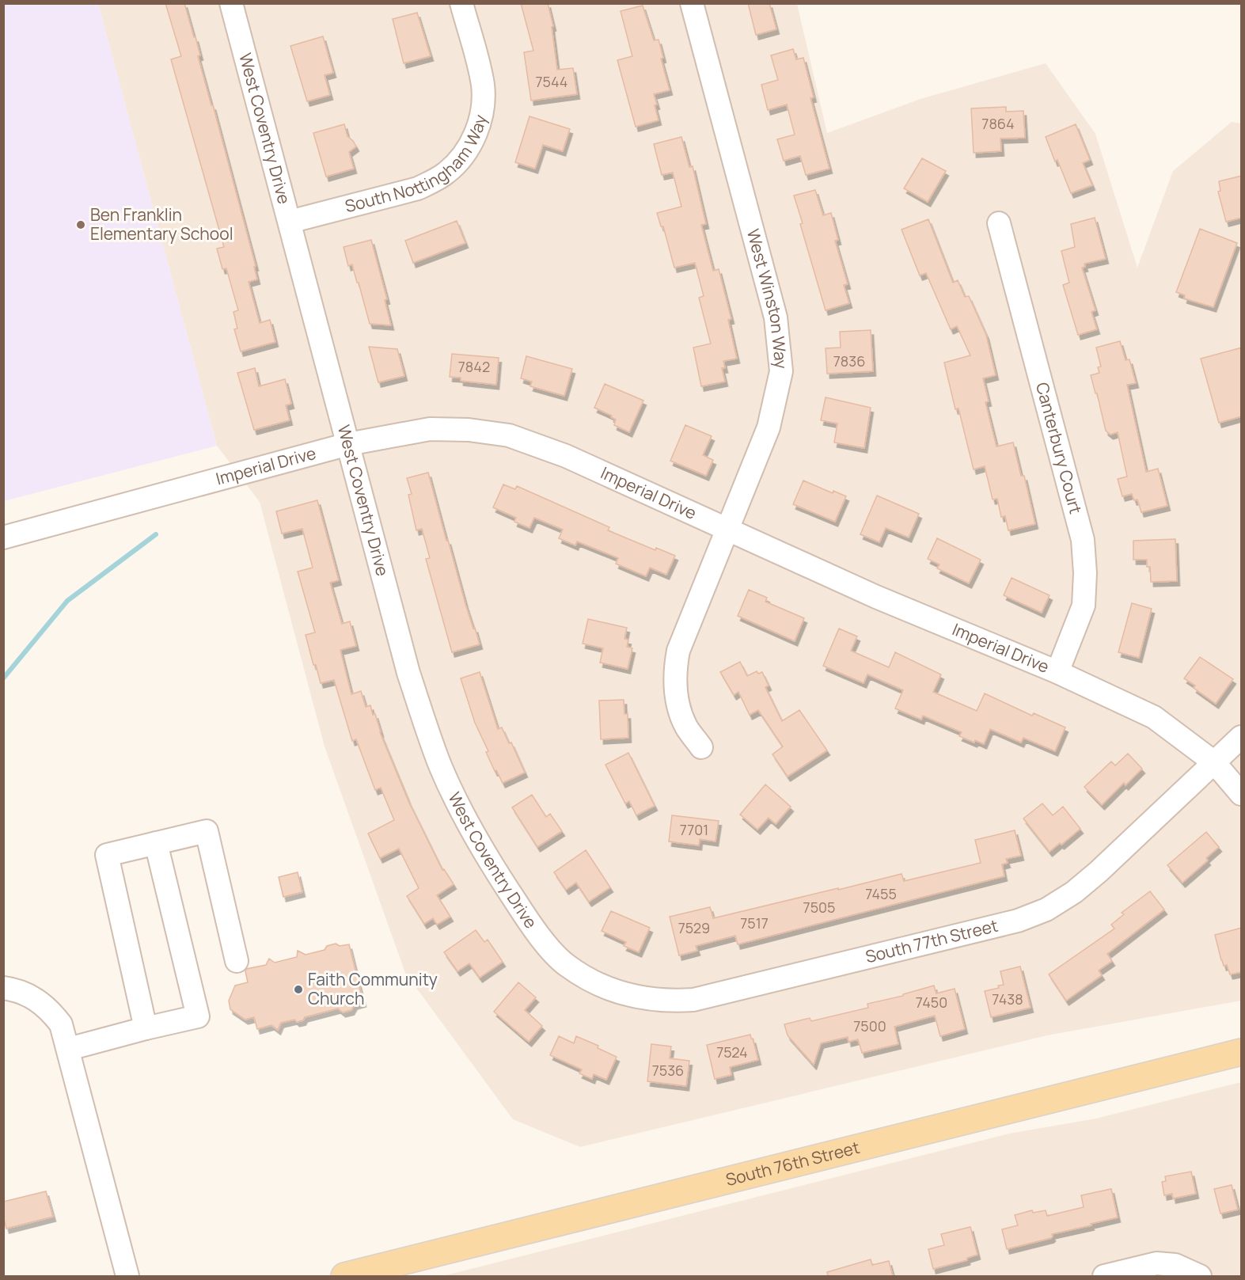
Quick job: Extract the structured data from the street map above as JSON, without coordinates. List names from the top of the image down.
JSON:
{
  "streets": {
    "main road": ["South 76th Street"],
    "street": [
      "West Coventry Drive",
      "South Nottingham Way",
      "West Winston Way",
      "Canterbury Court",
      "Imperial Drive",
      "South 77th Street"
    ]
  },
  "crossings": [
    ["West Coventry Drive", "South Nottingham Way"],
    ["West Coventry Drive", "Imperial Drive"],
    ["West Coventry Drive", "South 77th Street"],
    ["West Winston Way", "Imperial Drive"],
    ["Canterbury Court", "Imperial Drive"],
    ["Imperial Drive", "South 77th Street"]
  ],
  "places": ["Ben Franklin Elementary School", "Faith Community Church"],
  "house_numbers": [
    "7544",
    "7864",
    "7836",
    "7842",
    "7701",
    "7455",
    "7505",
    "7517",
    "7529",
    "7438",
    "7450",
    "7500",
    "7524",
    "7536"
  ]
}
